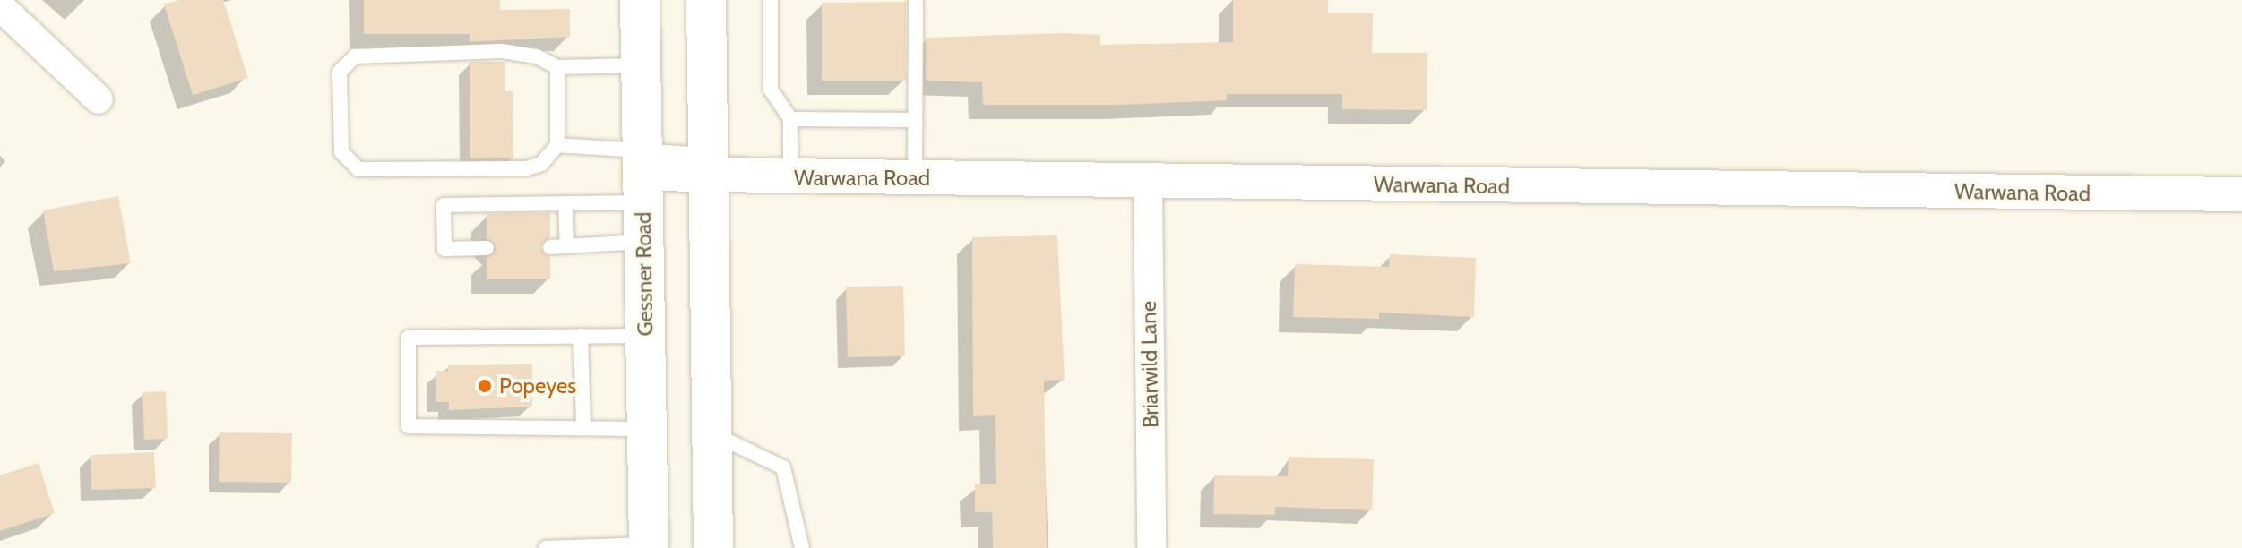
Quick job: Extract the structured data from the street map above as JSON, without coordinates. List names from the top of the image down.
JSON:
{
  "streets": {
    "main road": ["Gessner Road"],
    "street": ["Warwana Road", "Briarwild Lane"]
  },
  "crossings": [
    ["Warwana Road", "Gessner Road"],
    ["Warwana Road", "Briarwild Lane"]
  ],
  "places": ["Popeyes"]
}
